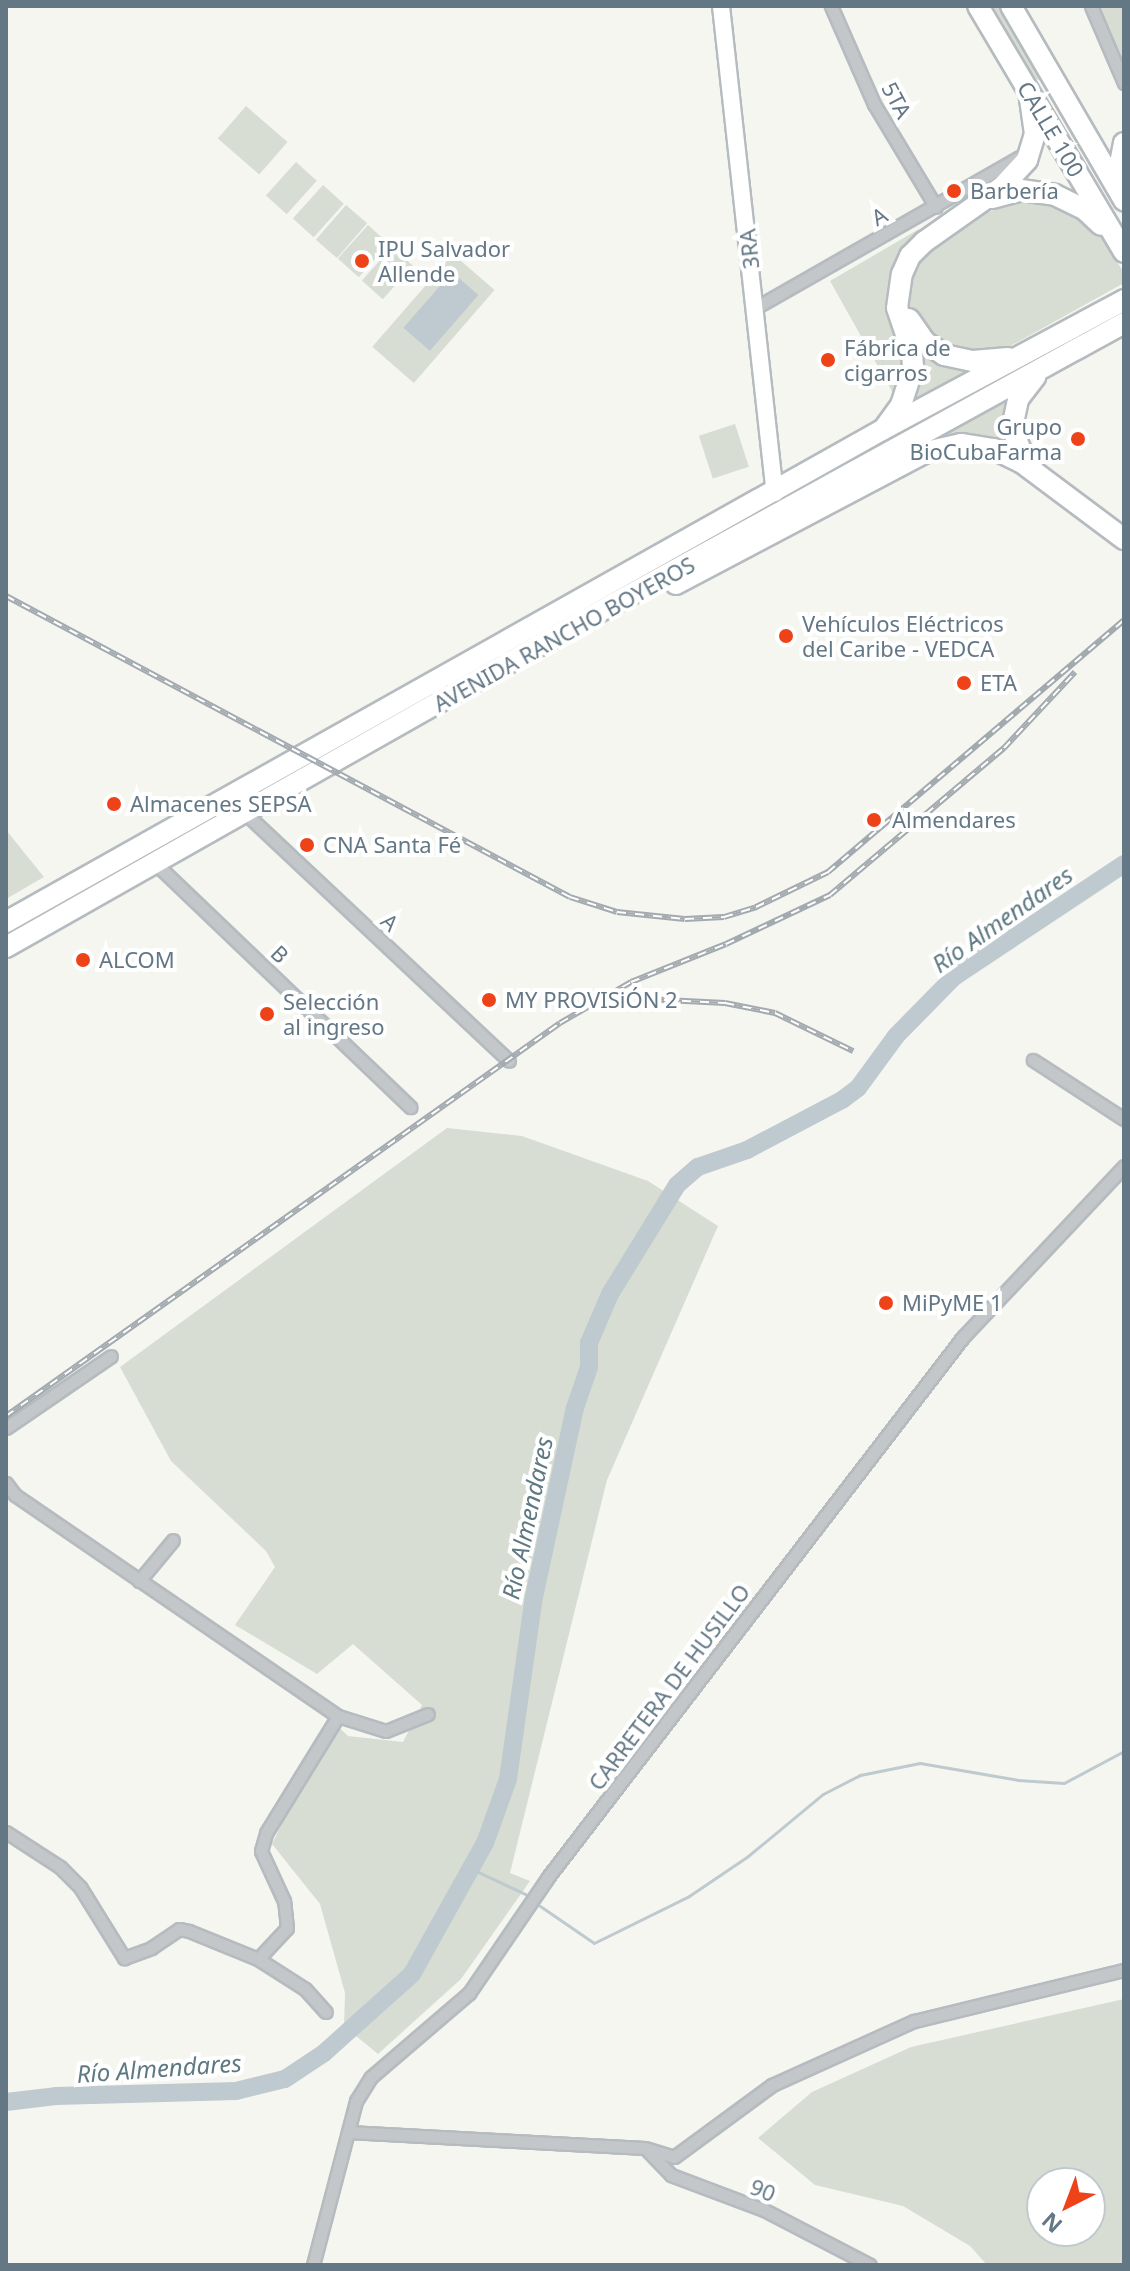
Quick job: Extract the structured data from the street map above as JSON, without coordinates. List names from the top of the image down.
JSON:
{
  "streets": {
    "highway": ["CALLE 100", "AVENIDA RANCHO BOYEROS"],
    "street": [
      "5TA",
      "A",
      "3RA",
      "B",
      "CARRETERA DE HUSILLO",
      "90"
    ]
  },
  "crossings": [
    ["5TA", "A"],
    ["A", "3RA"],
    ["A", "AVENIDA RANCHO BOYEROS"],
    ["3RA", "AVENIDA RANCHO BOYEROS"],
    ["AVENIDA RANCHO BOYEROS", "B"]
  ],
  "water": ["Río Almendares"],
  "places": [
    "Barbería",
    "IPU Salvador Allende",
    "Fábrica de cigarros",
    "Grupo BioCubaFarma",
    "Vehículos Eléctricos del Caribe - VEDCA",
    "ETA",
    "Almacenes SEPSA",
    "Almendares",
    "CNA Santa Fé",
    "ALCOM",
    "MY PROVISiÓN 2",
    "Selección al ingreso",
    "MiPyME 1"
  ],
  "north": "bottom left"
}
